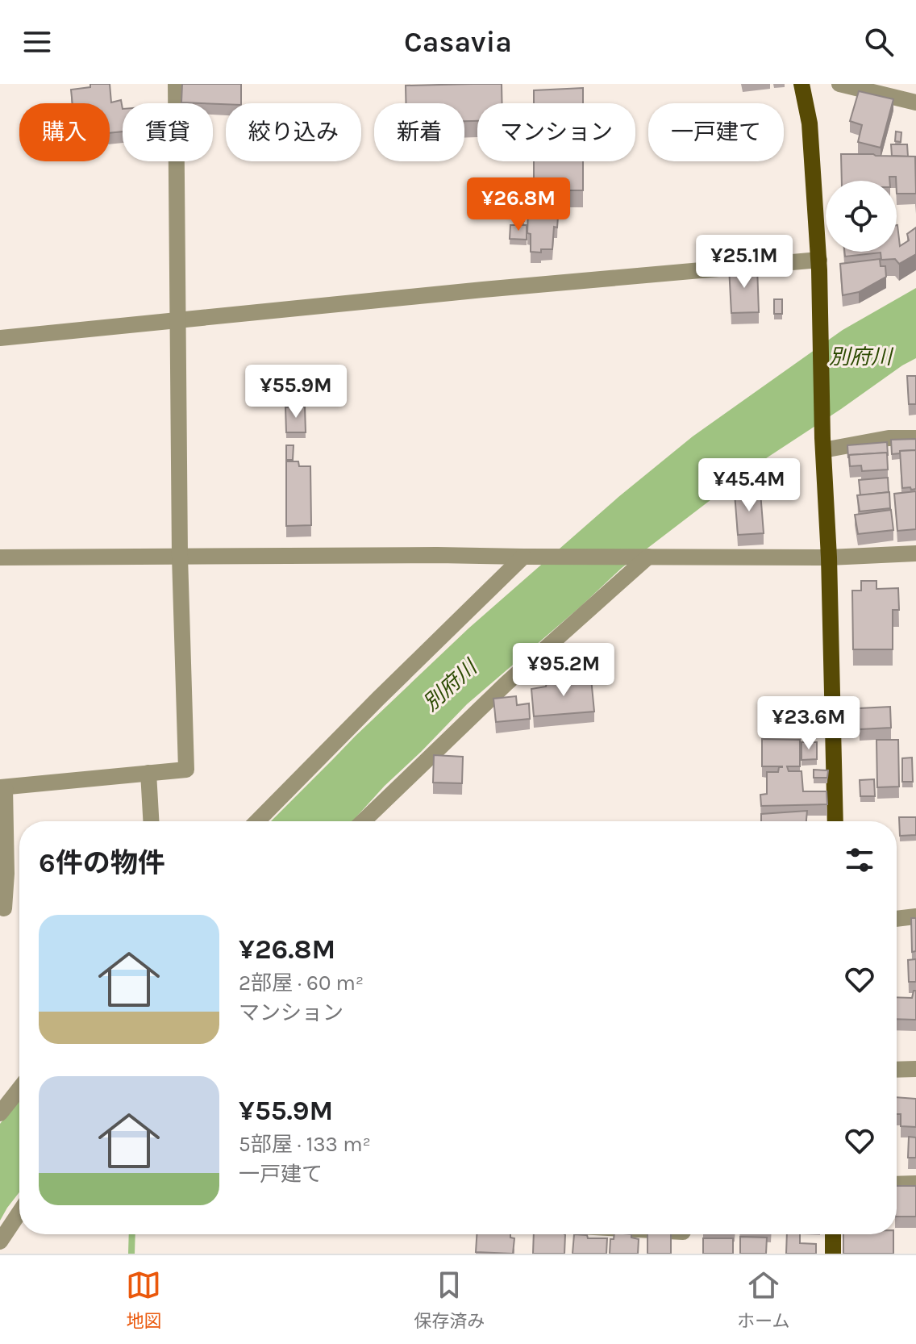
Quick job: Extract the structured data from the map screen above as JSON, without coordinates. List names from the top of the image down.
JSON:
{
  "water": ["別府川"],
  "page": {
    "header": "Casavia",
    "chip": [
      "購入",
      "賃貸",
      "絞り込み",
      "新着",
      "マンション",
      "一戸建て"
    ],
    "price": [
      "¥26.8M",
      "¥25.1M",
      "¥55.9M",
      "¥45.4M",
      "¥95.2M",
      "¥23.6M"
    ],
    "heading": "6件の物件",
    "list": [
      {
        "name": "¥26.8M",
        "note": "2部屋 · 60 m² · マンション"
      },
      {
        "name": "¥55.9M",
        "note": "5部屋 · 133 m² · 一戸建て"
      }
    ],
    "tabs": ["地図", "保存済み", "ホーム"]
  }
}
